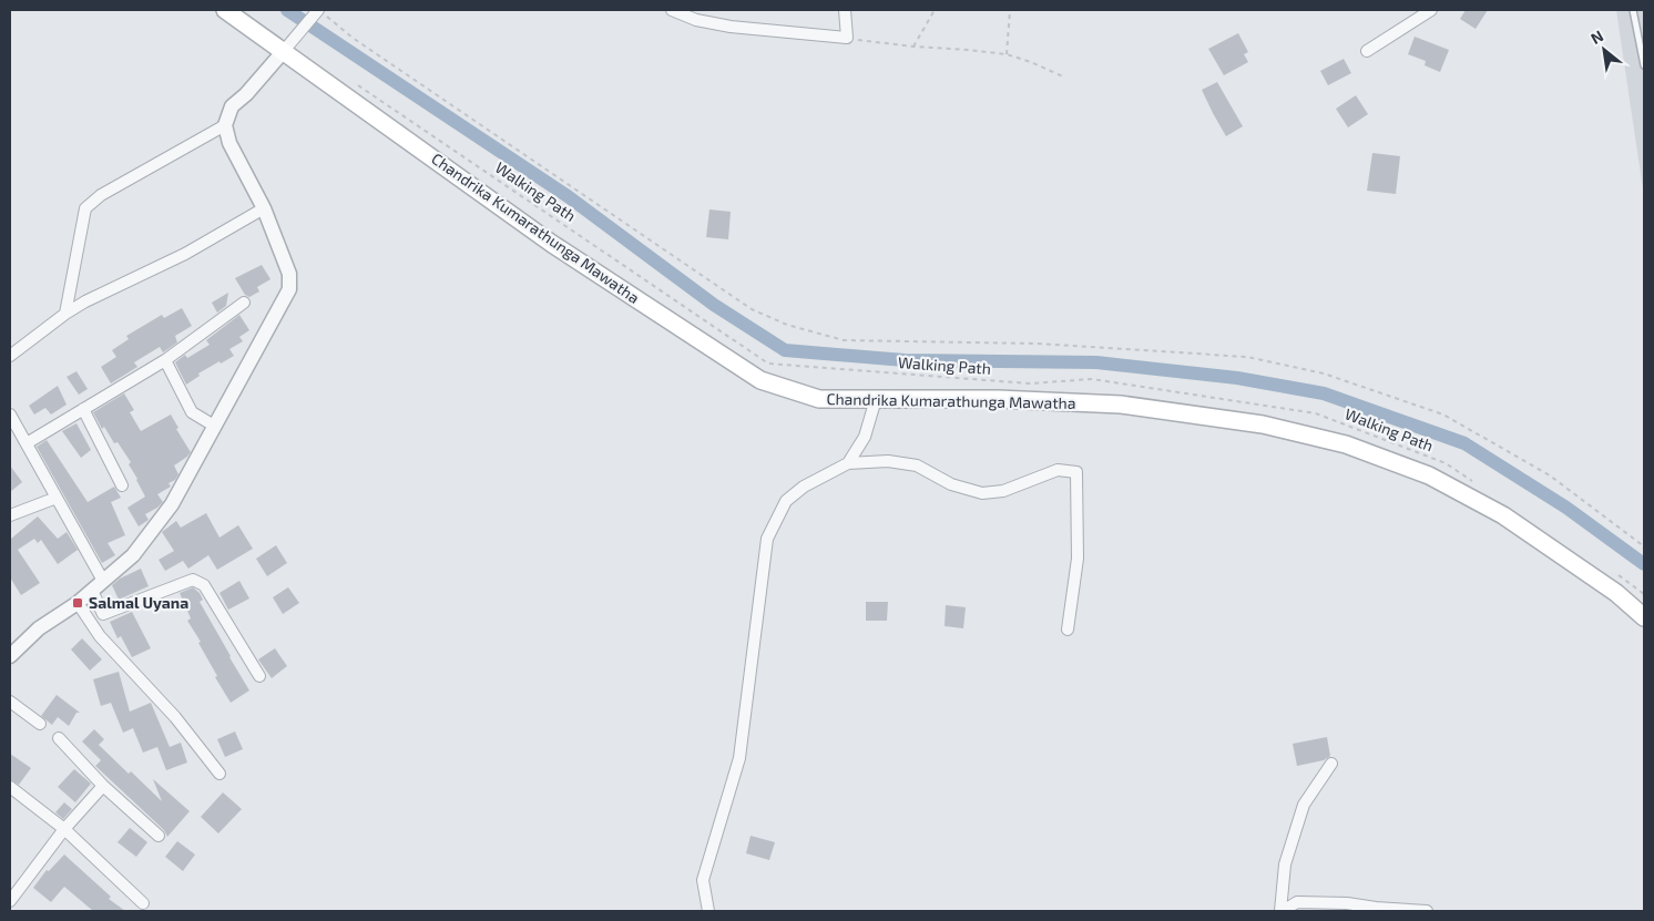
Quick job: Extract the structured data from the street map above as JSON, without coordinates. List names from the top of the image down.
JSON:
{
  "streets": {
    "main road": ["Chandrika Kumarathunga Mawatha"],
    "path": ["Walking Path"]
  },
  "places": {
    "transit": ["Salmal Uyana"]
  },
  "north": "top left"
}
